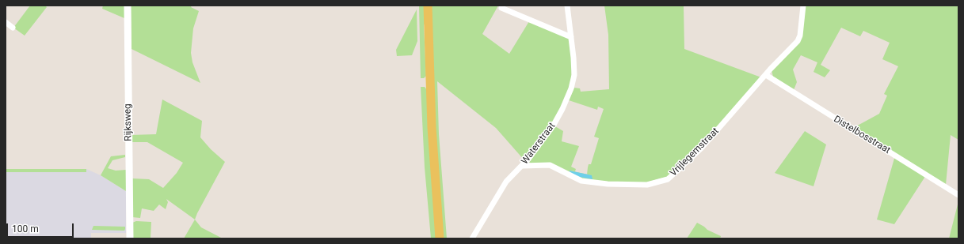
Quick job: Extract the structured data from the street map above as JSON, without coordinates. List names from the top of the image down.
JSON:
{
  "streets": {
    "main road": ["Rijksweg"],
    "street": ["Distelbosstraat", "Waterstraat", "Vrijlegemstraat"]
  },
  "crossings": [
    ["Distelbosstraat", "Vrijlegemstraat"],
    ["Waterstraat", "Vrijlegemstraat"]
  ],
  "scale_bar": "100 m"
}
